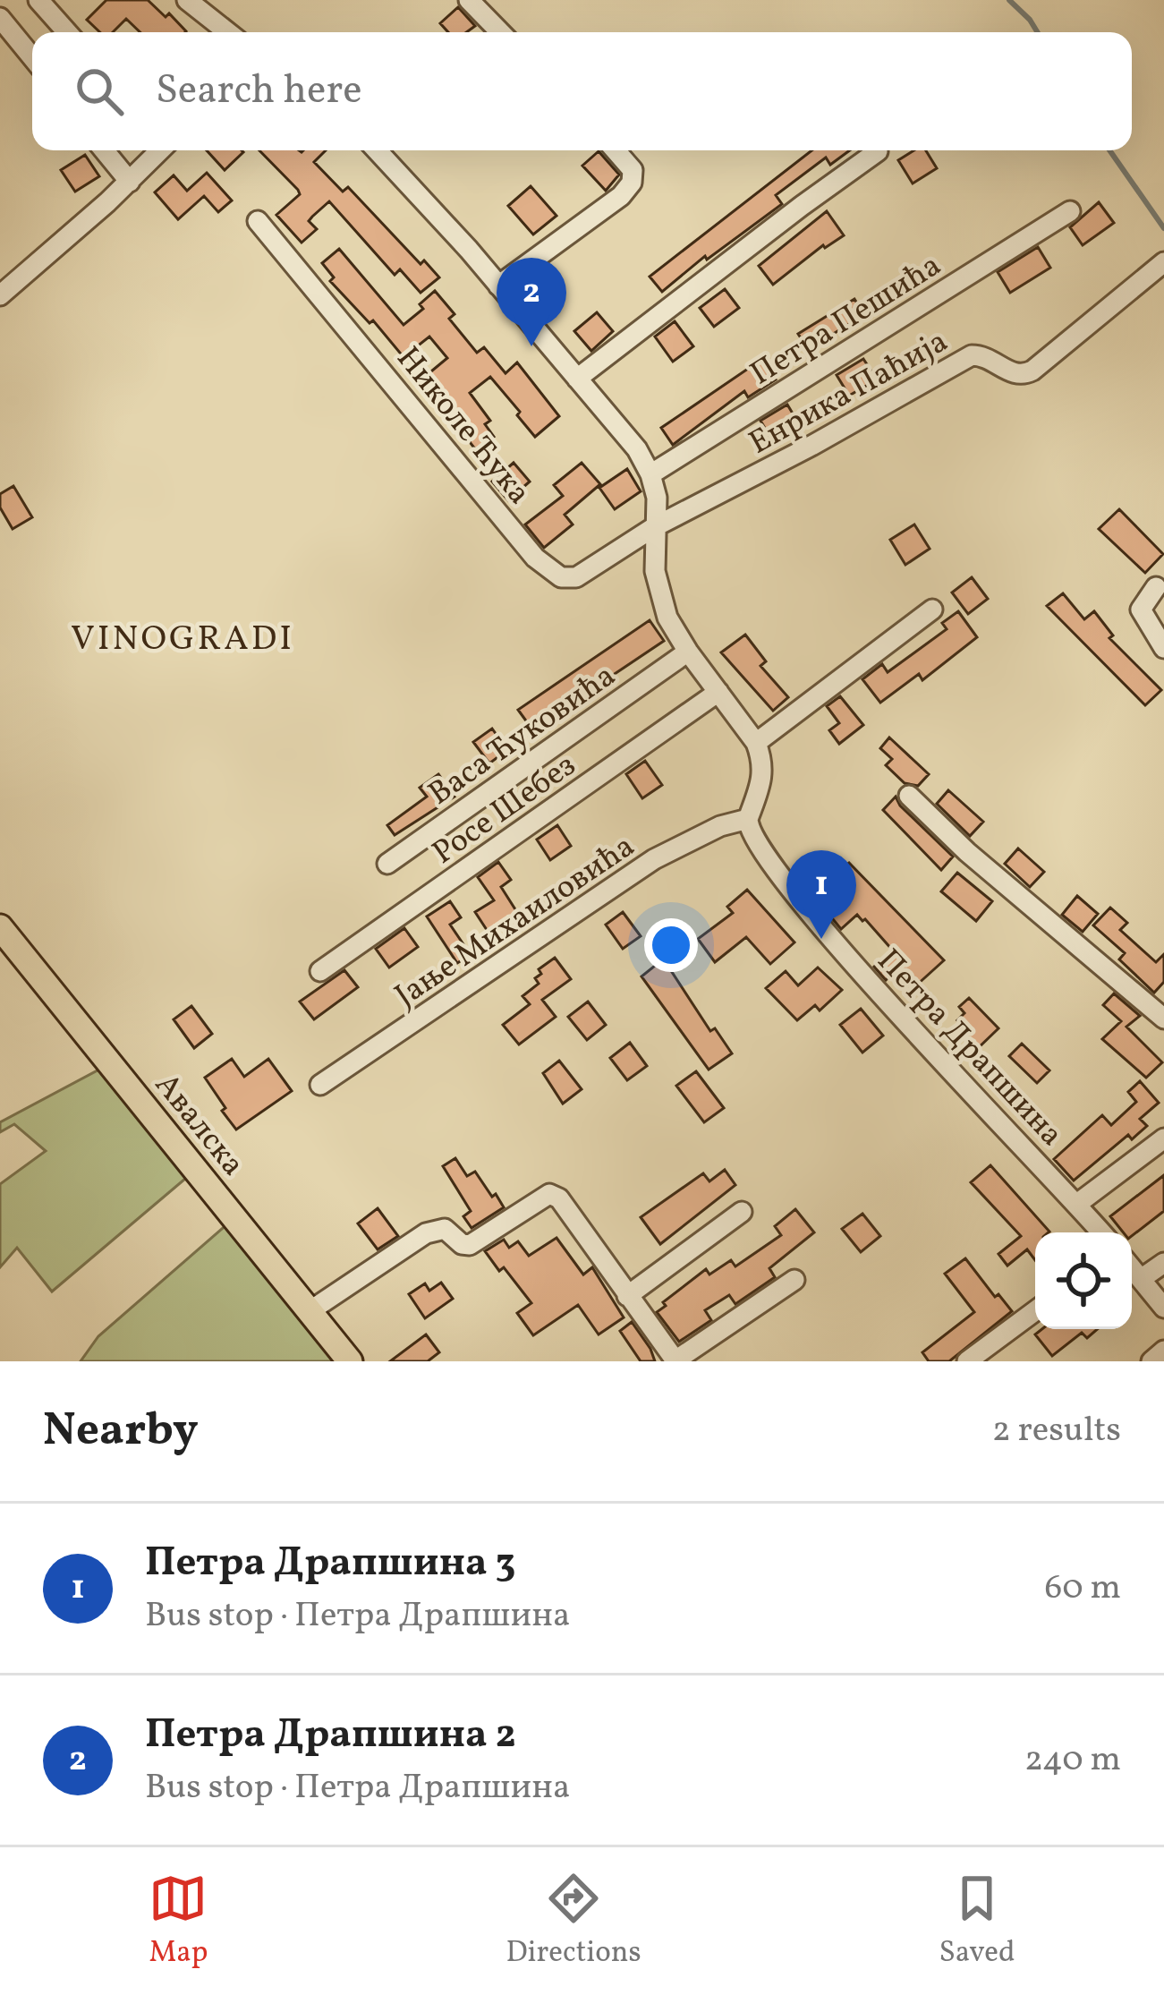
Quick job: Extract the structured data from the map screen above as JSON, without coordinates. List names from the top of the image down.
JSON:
{
  "streets": {
    "main road": ["Авалска"],
    "street": [
      "Петра Пешића",
      "Енрика Паћија",
      "Николе Ћука",
      "Васа Ћуковића",
      "Росе Шебез",
      "Јање Михаиловића",
      "Петра Драпшина"
    ]
  },
  "crossings": [
    ["Енрика Паћија", "Николе Ћука"],
    ["Јање Михаиловића", "Петра Драпшина"]
  ],
  "districts": ["VINOGRADI"],
  "page": {
    "search": "Search here",
    "pins": ["2", "1"],
    "heading": ["Nearby", "2 results"],
    "list": [
      {
        "mark": "1",
        "name": "Петра Драпшина 3",
        "note": "Bus stop · Петра Драпшина",
        "value": "60 m"
      },
      {
        "mark": "2",
        "name": "Петра Драпшина 2",
        "note": "Bus stop · Петра Драпшина",
        "value": "240 m"
      }
    ],
    "nav": ["Map", "Directions", "Saved"]
  }
}
